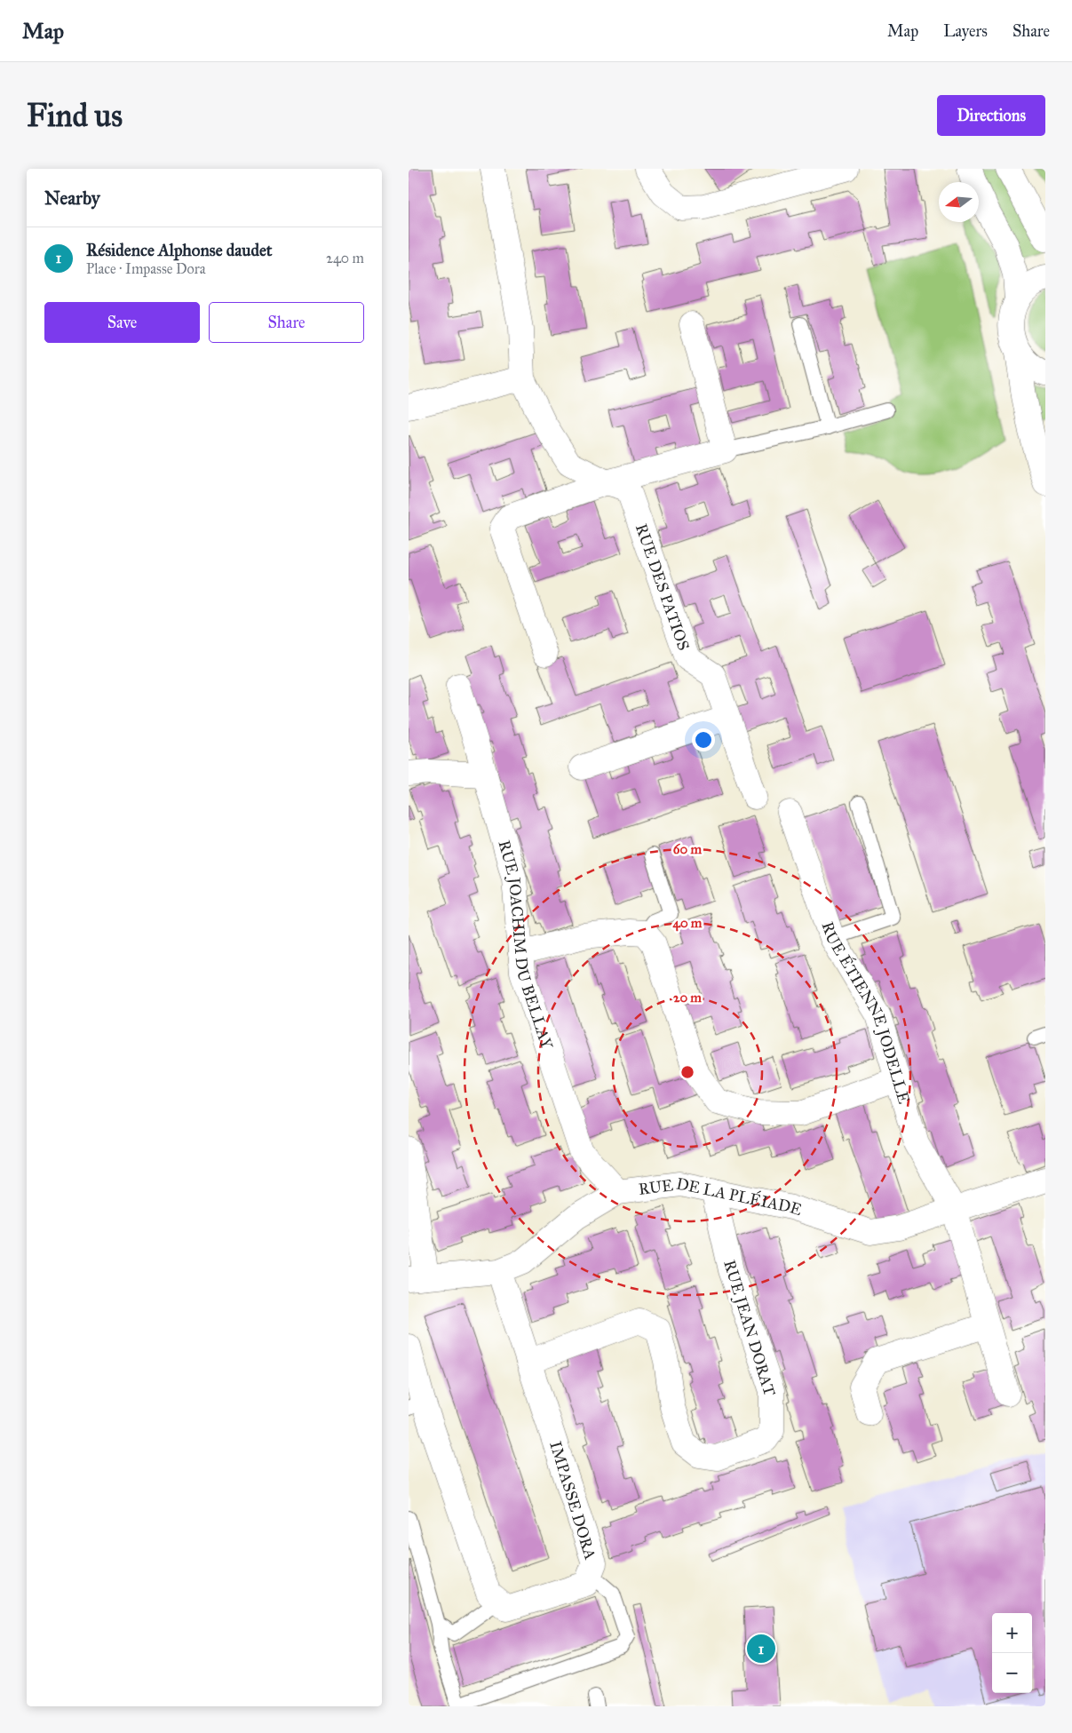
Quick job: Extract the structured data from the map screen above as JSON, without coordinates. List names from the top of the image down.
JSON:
{
  "streets": {
    "street": [
      "RUE DES PATIOS",
      "RUE JOACHIM DU BELLAY",
      "RUE ÉTIENNE JODELLE",
      "RUE DE LA PLÉIADE",
      "RUE JEAN DORAT",
      "IMPASSE DORA"
    ]
  },
  "crossings": [
    ["RUE JOACHIM DU BELLAY", "RUE DE LA PLÉIADE"],
    ["RUE ÉTIENNE JODELLE", "RUE DE LA PLÉIADE"],
    ["RUE DE LA PLÉIADE", "RUE JEAN DORAT"],
    ["RUE DE LA PLÉIADE", "IMPASSE DORA"],
    ["RUE JEAN DORAT", "IMPASSE DORA"]
  ],
  "north": "left",
  "page": {
    "header": "Map",
    "nav": ["Map", "Layers", "Share"],
    "buttons": [
      "Directions",
      ["Save", "Share"]
    ],
    "title": "Find us",
    "heading": "Nearby",
    "list": [
      {
        "mark": "1",
        "name": "Résidence Alphonse daudet",
        "note": "Place · Impasse Dora",
        "value": "240 m"
      }
    ],
    "map_buttons": ["+", "−"],
    "pins": "1"
  },
  "rings": ["60 m", "40 m", "20 m"]
}
